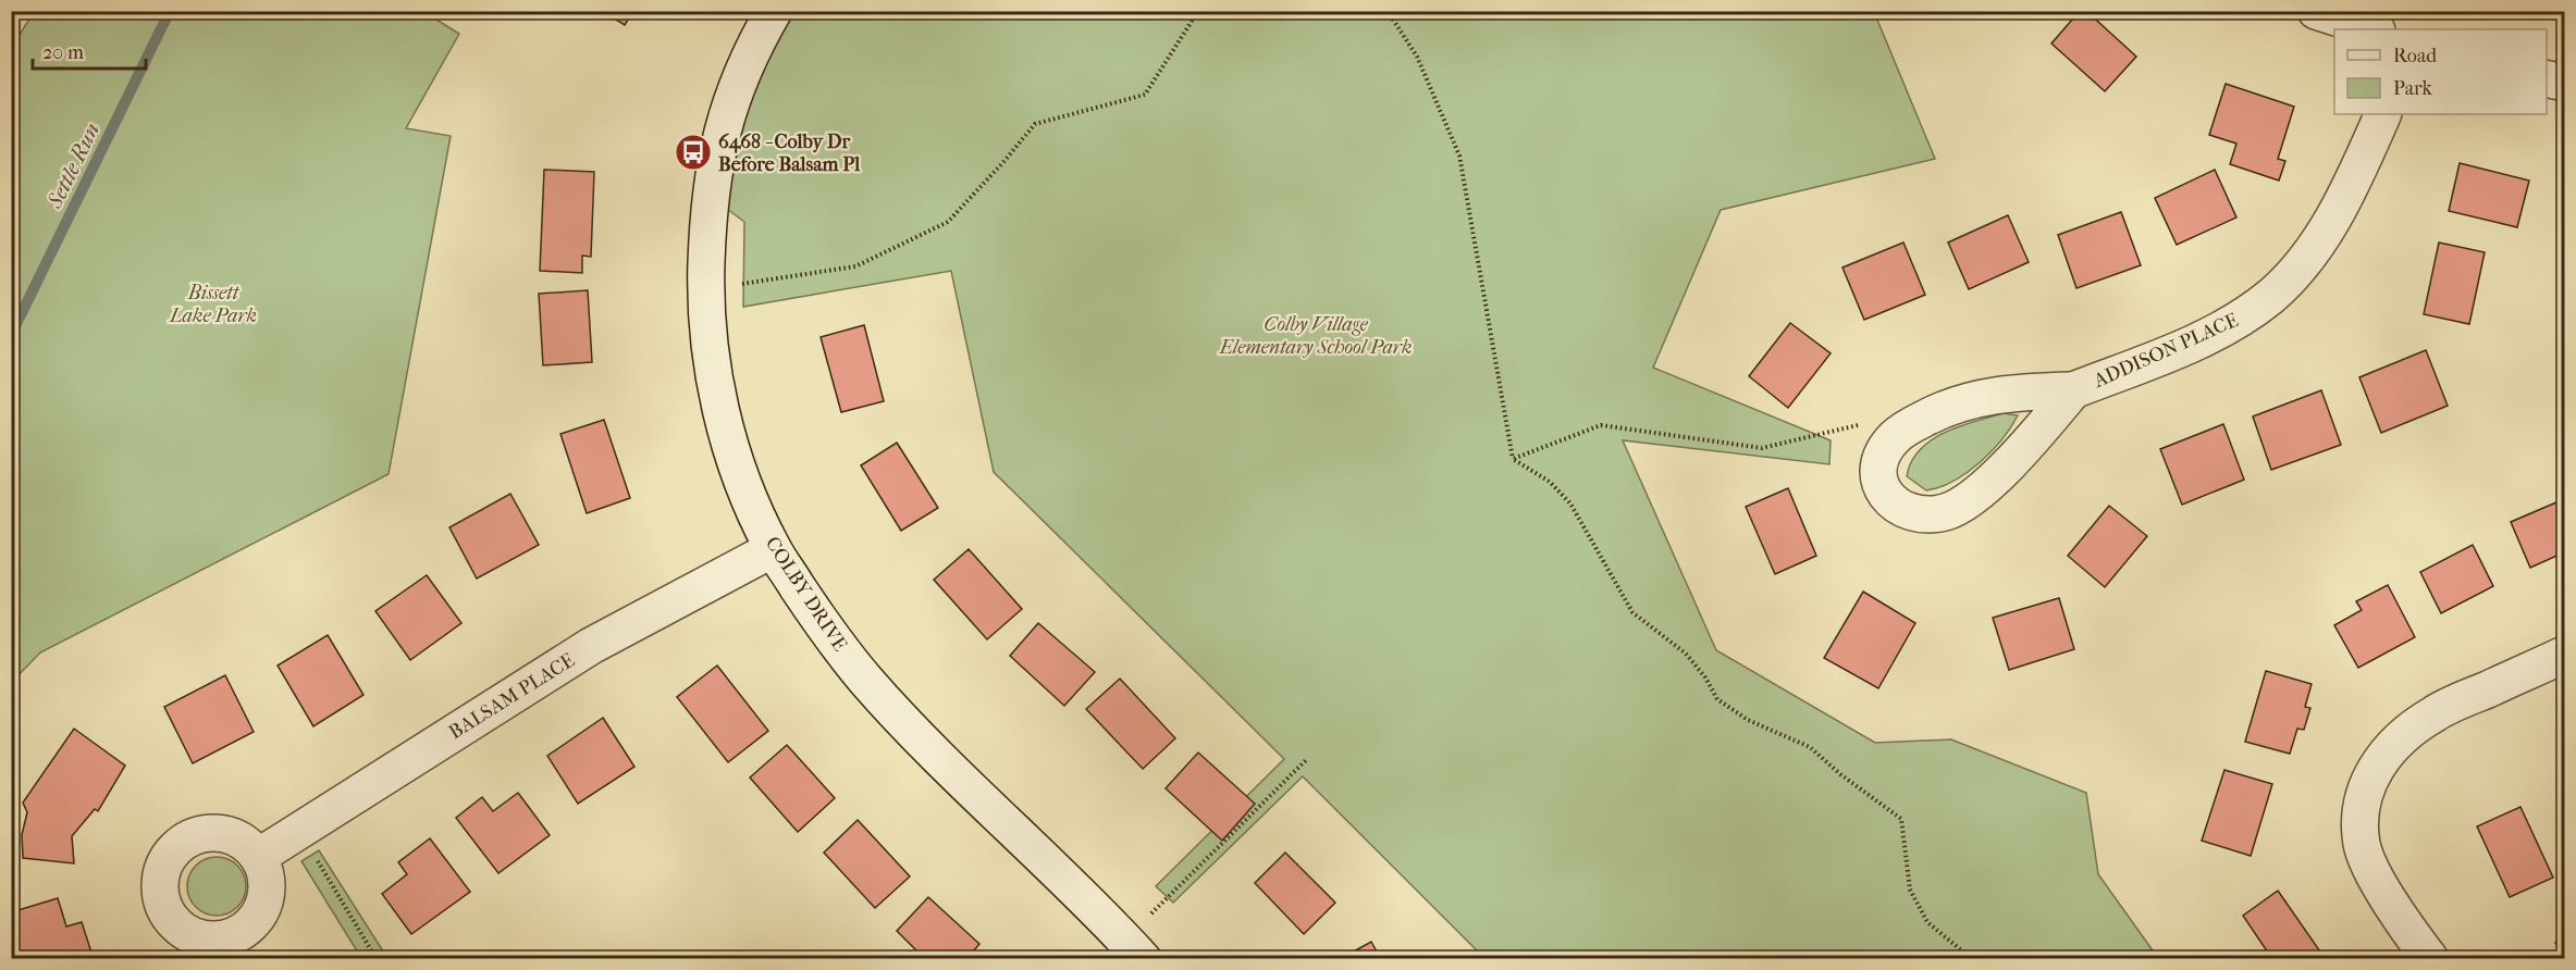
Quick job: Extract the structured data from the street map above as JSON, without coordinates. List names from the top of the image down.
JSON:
{
  "streets": {
    "street": ["ADDISON PLACE", "COLBY DRIVE", "BALSAM PLACE"]
  },
  "crossings": [
    ["COLBY DRIVE", "BALSAM PLACE"]
  ],
  "water": ["Settle Run"],
  "parks": ["Bissett Lake Park", "Colby Village Elementary School Park"],
  "places": {
    "bus stop": ["6468 - Colby Dr Before Balsam Pl"]
  },
  "legend": ["Road", "Park"],
  "scale_bar": "20 m"
}
